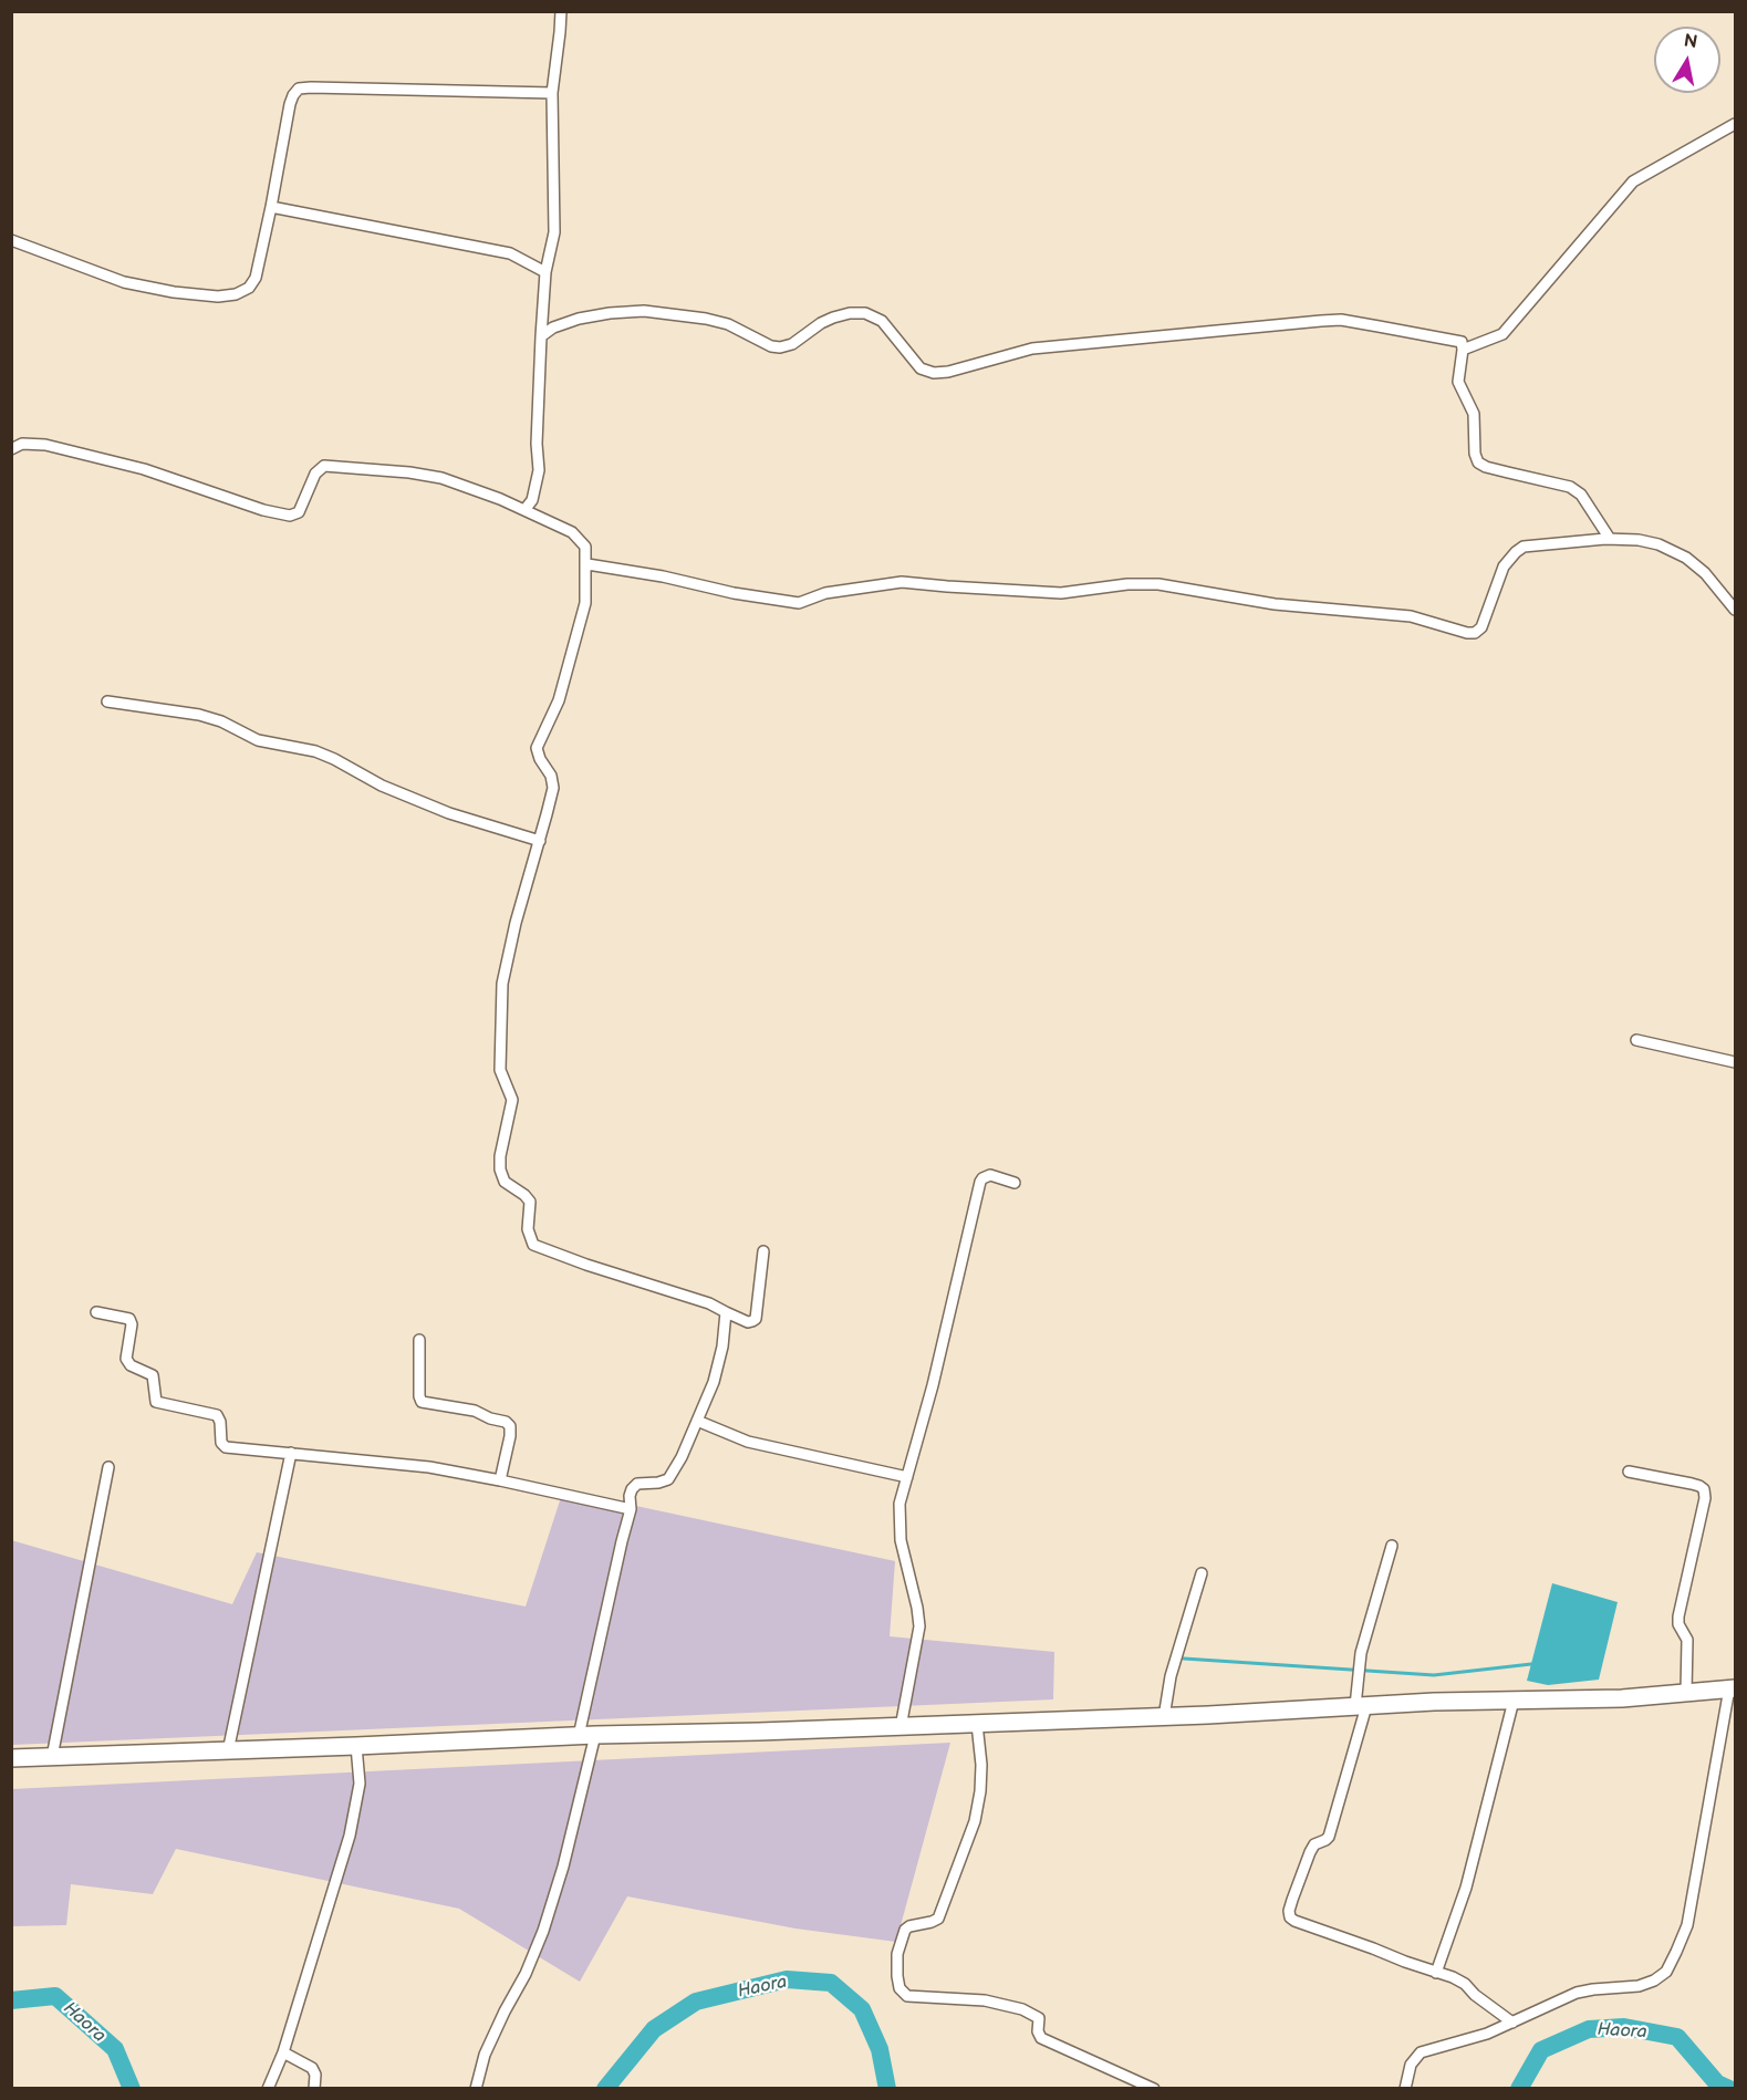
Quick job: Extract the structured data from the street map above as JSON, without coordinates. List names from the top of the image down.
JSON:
{
  "water": ["Haora"],
  "north": "top"
}
